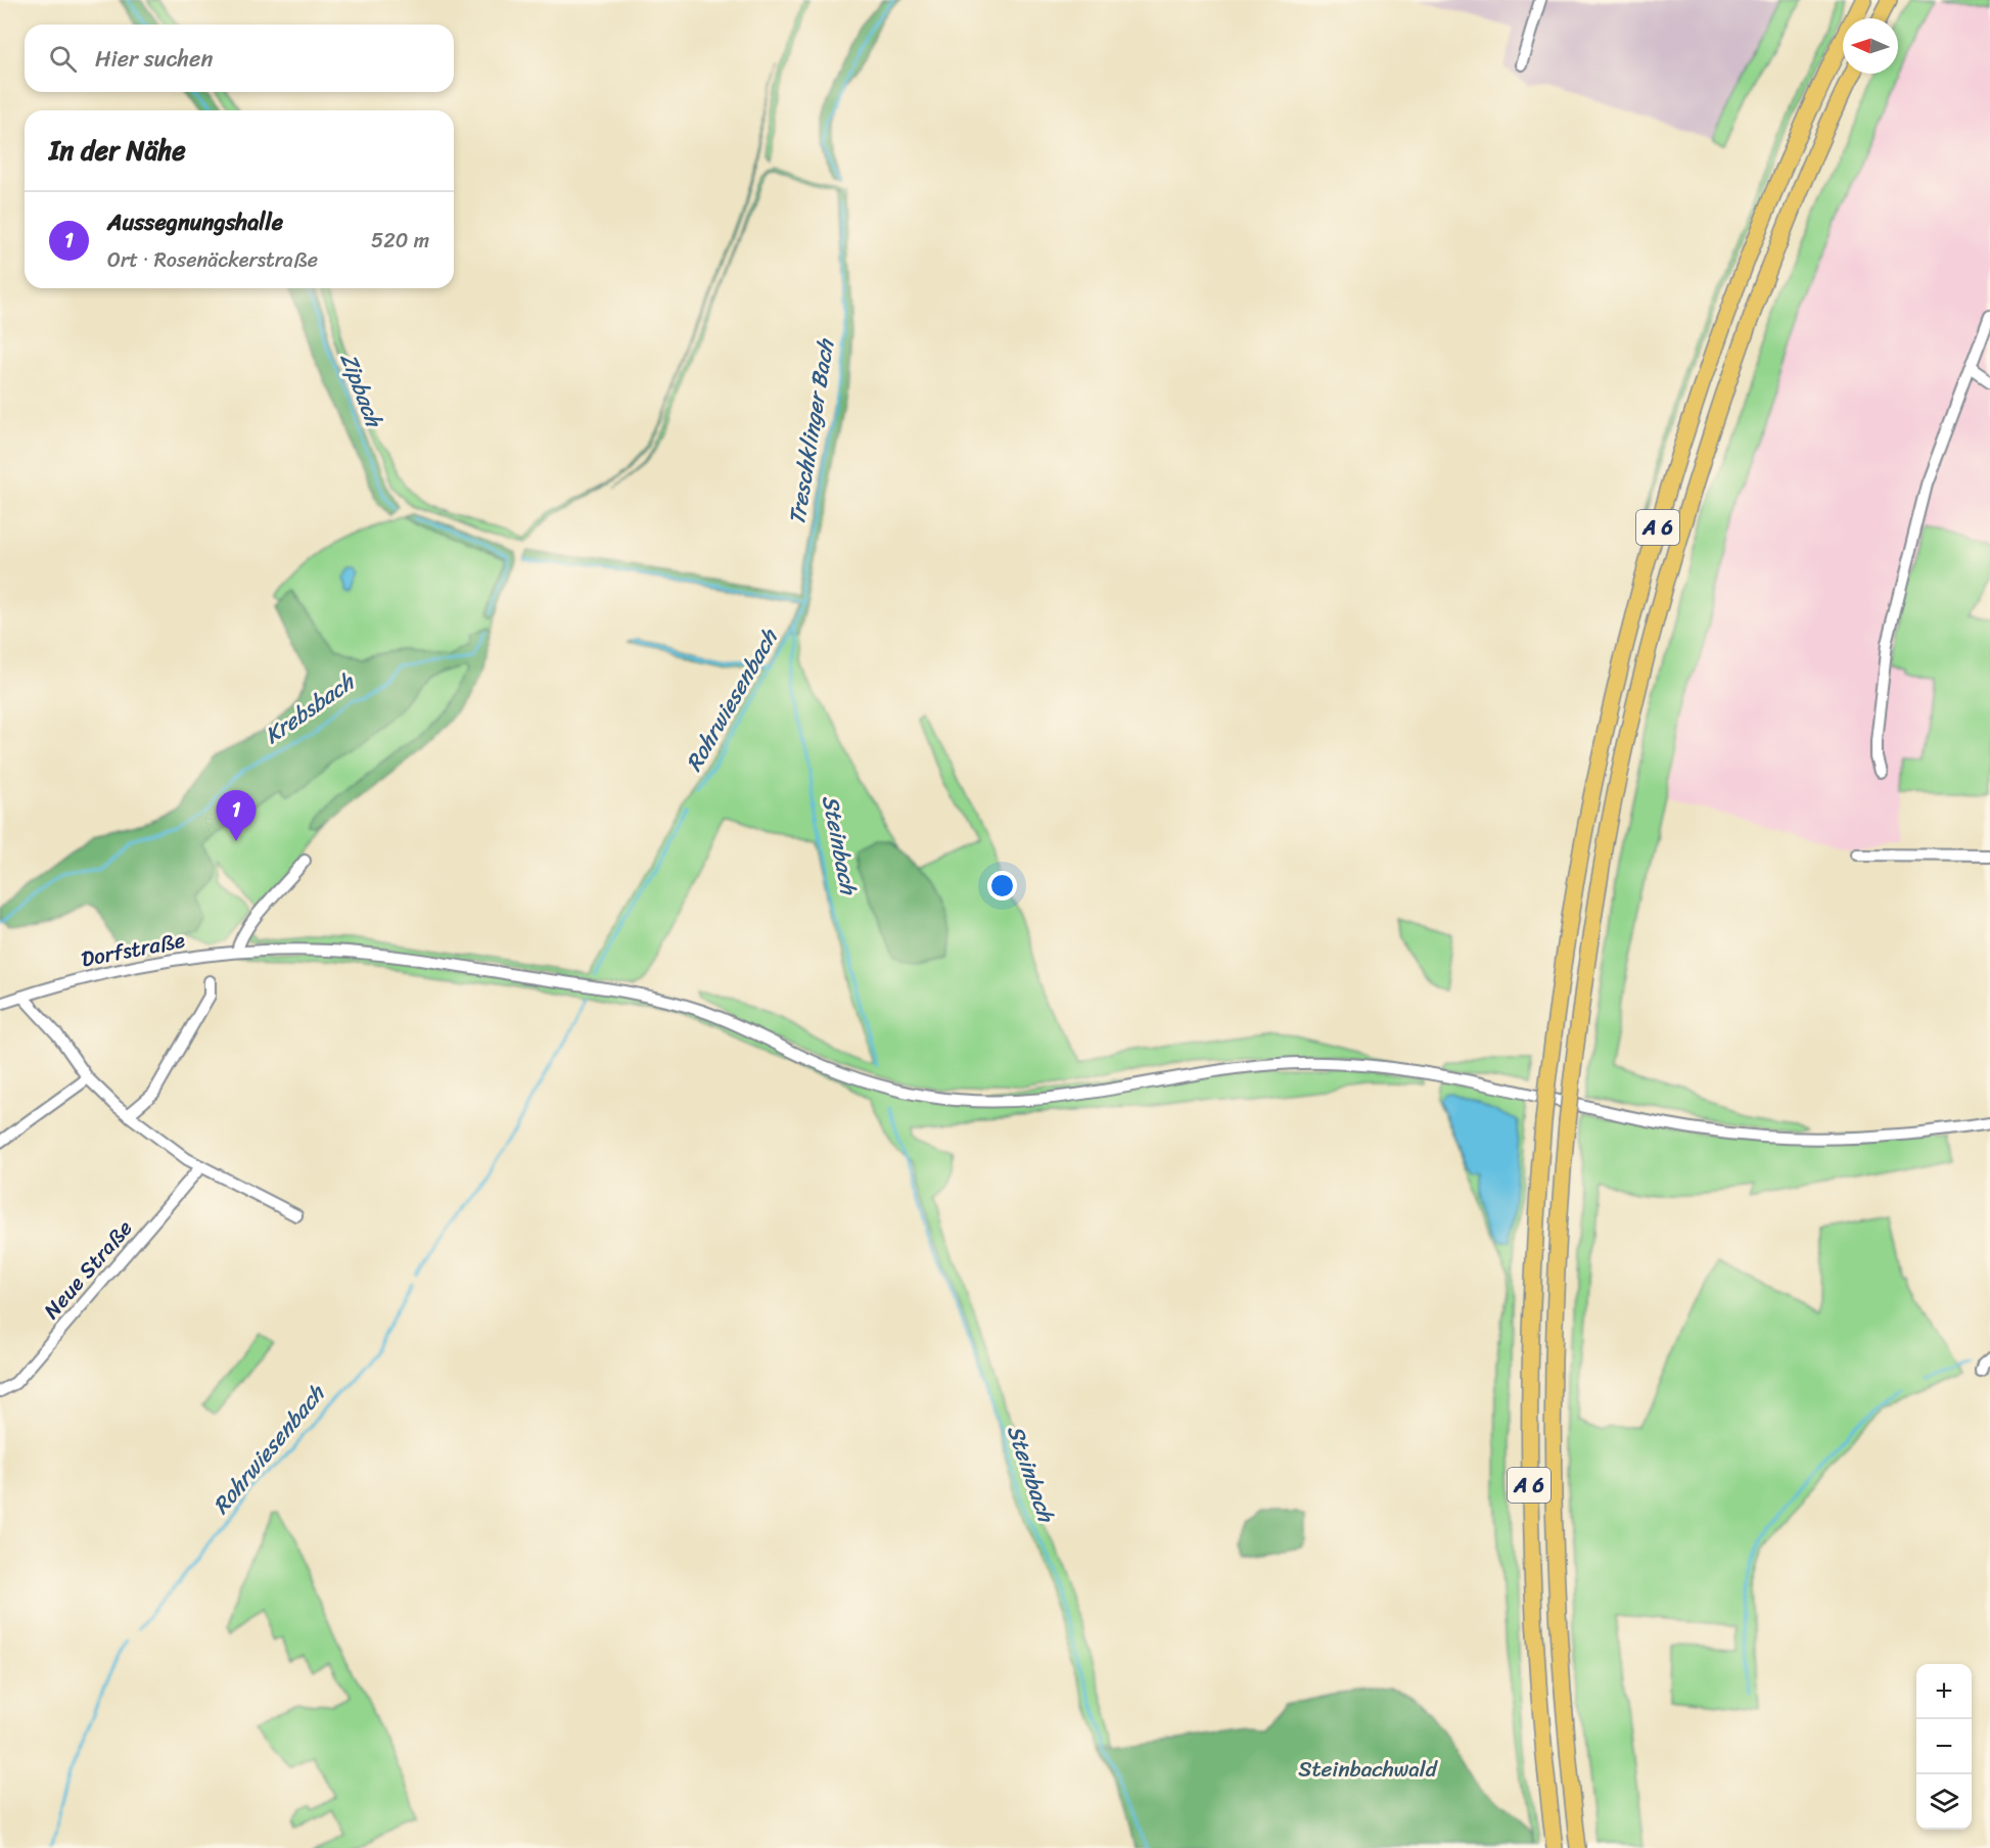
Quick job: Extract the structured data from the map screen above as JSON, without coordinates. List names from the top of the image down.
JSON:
{
  "streets": {
    "highway": ["A 6"],
    "street": ["Dorfstraße", "Neue Straße"]
  },
  "water": [
    "Zipbach",
    "Treschklinger Bach",
    "Rohrwiesenbach",
    "Krebsbach",
    "Steinbach"
  ],
  "parks": ["Steinbachwald"],
  "north": "left",
  "page": {
    "search": "Hier suchen",
    "heading": "In der Nähe",
    "list": [
      {
        "mark": "1",
        "name": "Aussegnungshalle",
        "note": "Ort · Rosenäckerstraße",
        "value": "520 m"
      }
    ],
    "pins": "1",
    "map_buttons": ["+", "−"]
  }
}
